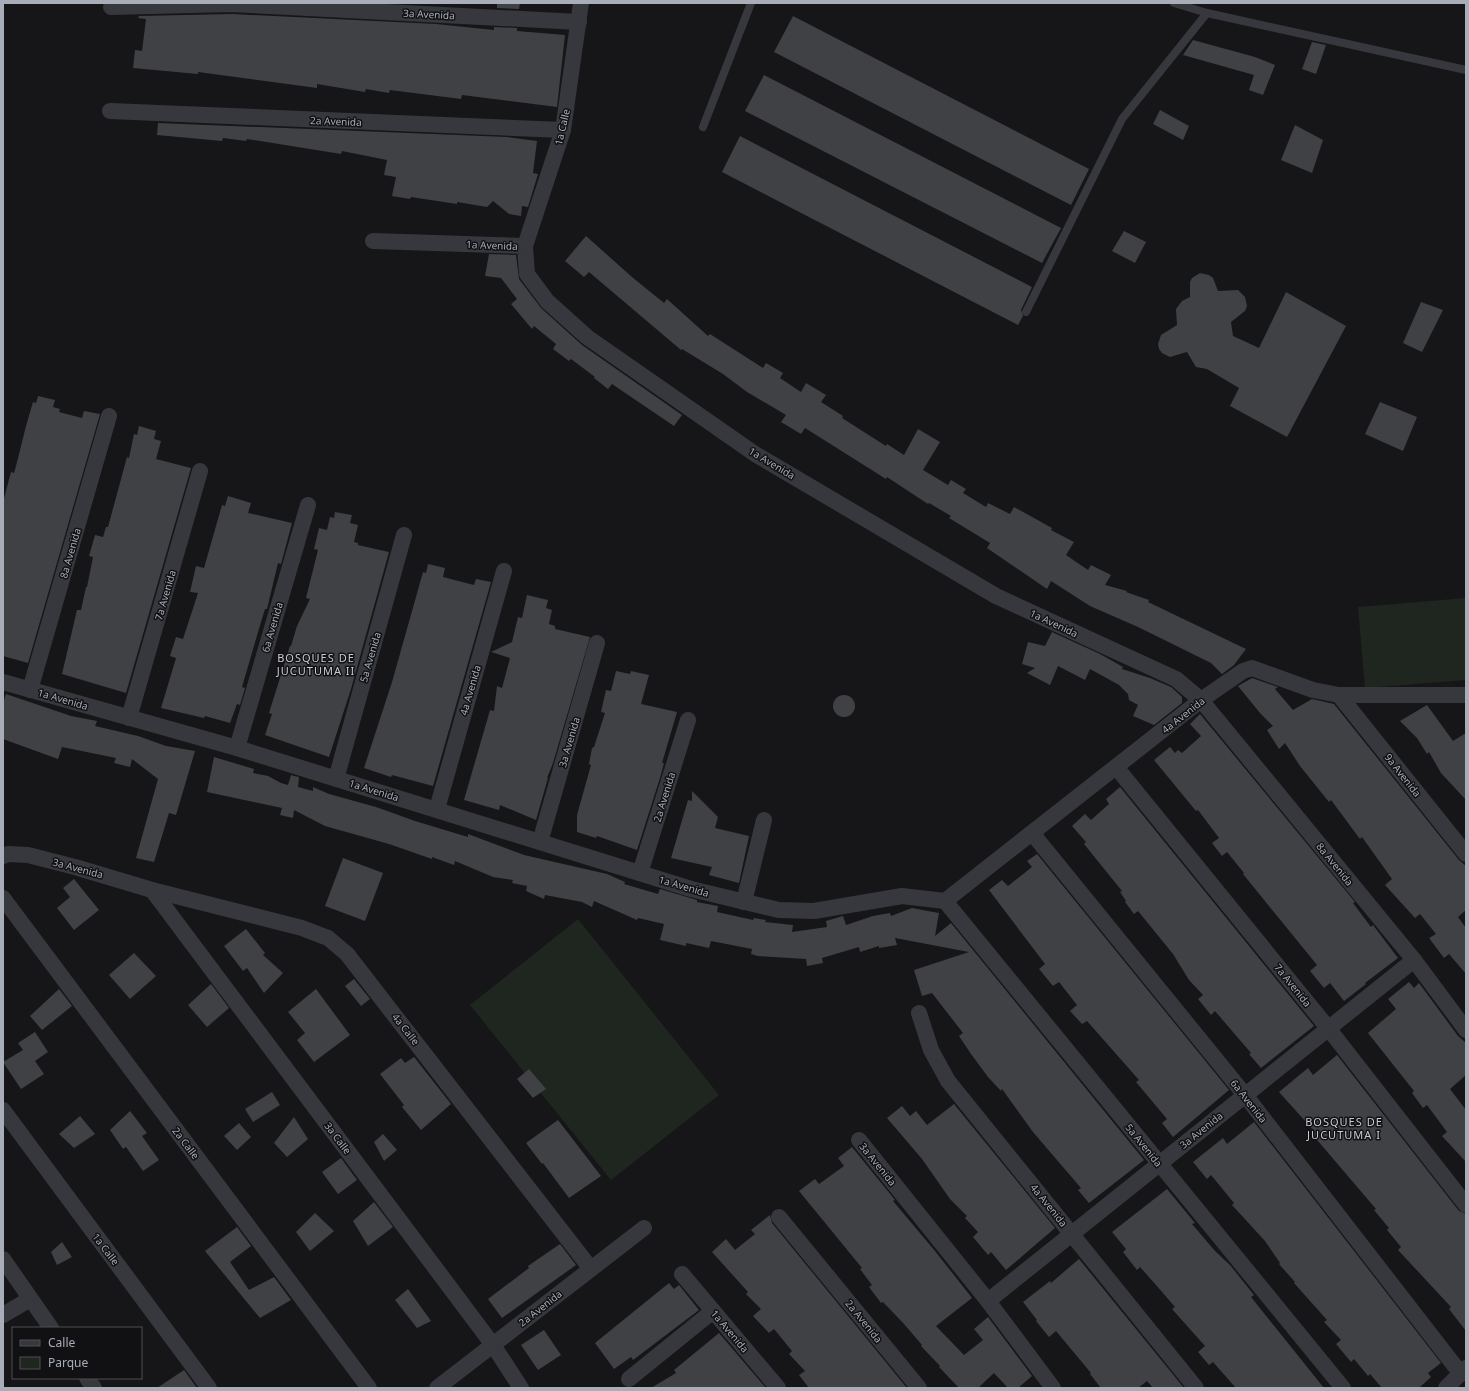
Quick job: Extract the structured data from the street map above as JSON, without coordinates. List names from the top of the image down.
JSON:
{
  "streets": {
    "street": [
      "3a Avenida",
      "2a Avenida",
      "1a Calle",
      "1a Avenida",
      "8a Avenida",
      "7a Avenida",
      "6a Avenida",
      "5a Avenida",
      "4a Avenida",
      "9a Avenida",
      "4a Calle",
      "3a Calle",
      "2a Calle"
    ]
  },
  "crossings": [
    ["3a Avenida", "1a Calle"],
    ["3a Avenida", "1a Avenida"],
    ["3a Avenida", "8a Avenida"],
    ["3a Avenida", "7a Avenida"],
    ["3a Avenida", "6a Avenida"],
    ["3a Avenida", "5a Avenida"],
    ["3a Avenida", "4a Avenida"],
    ["3a Avenida", "4a Calle"],
    ["3a Avenida", "3a Calle"],
    ["2a Avenida", "1a Calle"],
    ["2a Avenida", "1a Avenida"],
    ["2a Avenida", "4a Calle"],
    ["2a Avenida", "3a Calle"],
    ["1a Calle", "1a Avenida"],
    ["1a Avenida", "8a Avenida"],
    ["1a Avenida", "7a Avenida"],
    ["1a Avenida", "6a Avenida"],
    ["1a Avenida", "5a Avenida"],
    ["1a Avenida", "4a Avenida"],
    ["8a Avenida", "4a Avenida"],
    ["7a Avenida", "4a Avenida"],
    ["6a Avenida", "4a Avenida"],
    ["5a Avenida", "4a Avenida"],
    ["4a Avenida", "9a Avenida"],
    ["4a Calle", "3a Calle"]
  ],
  "districts": ["BOSQUES DE JUCUTUMA II", "BOSQUES DE JUCUTUMA I"],
  "legend": ["Calle", "Parque"]
}
